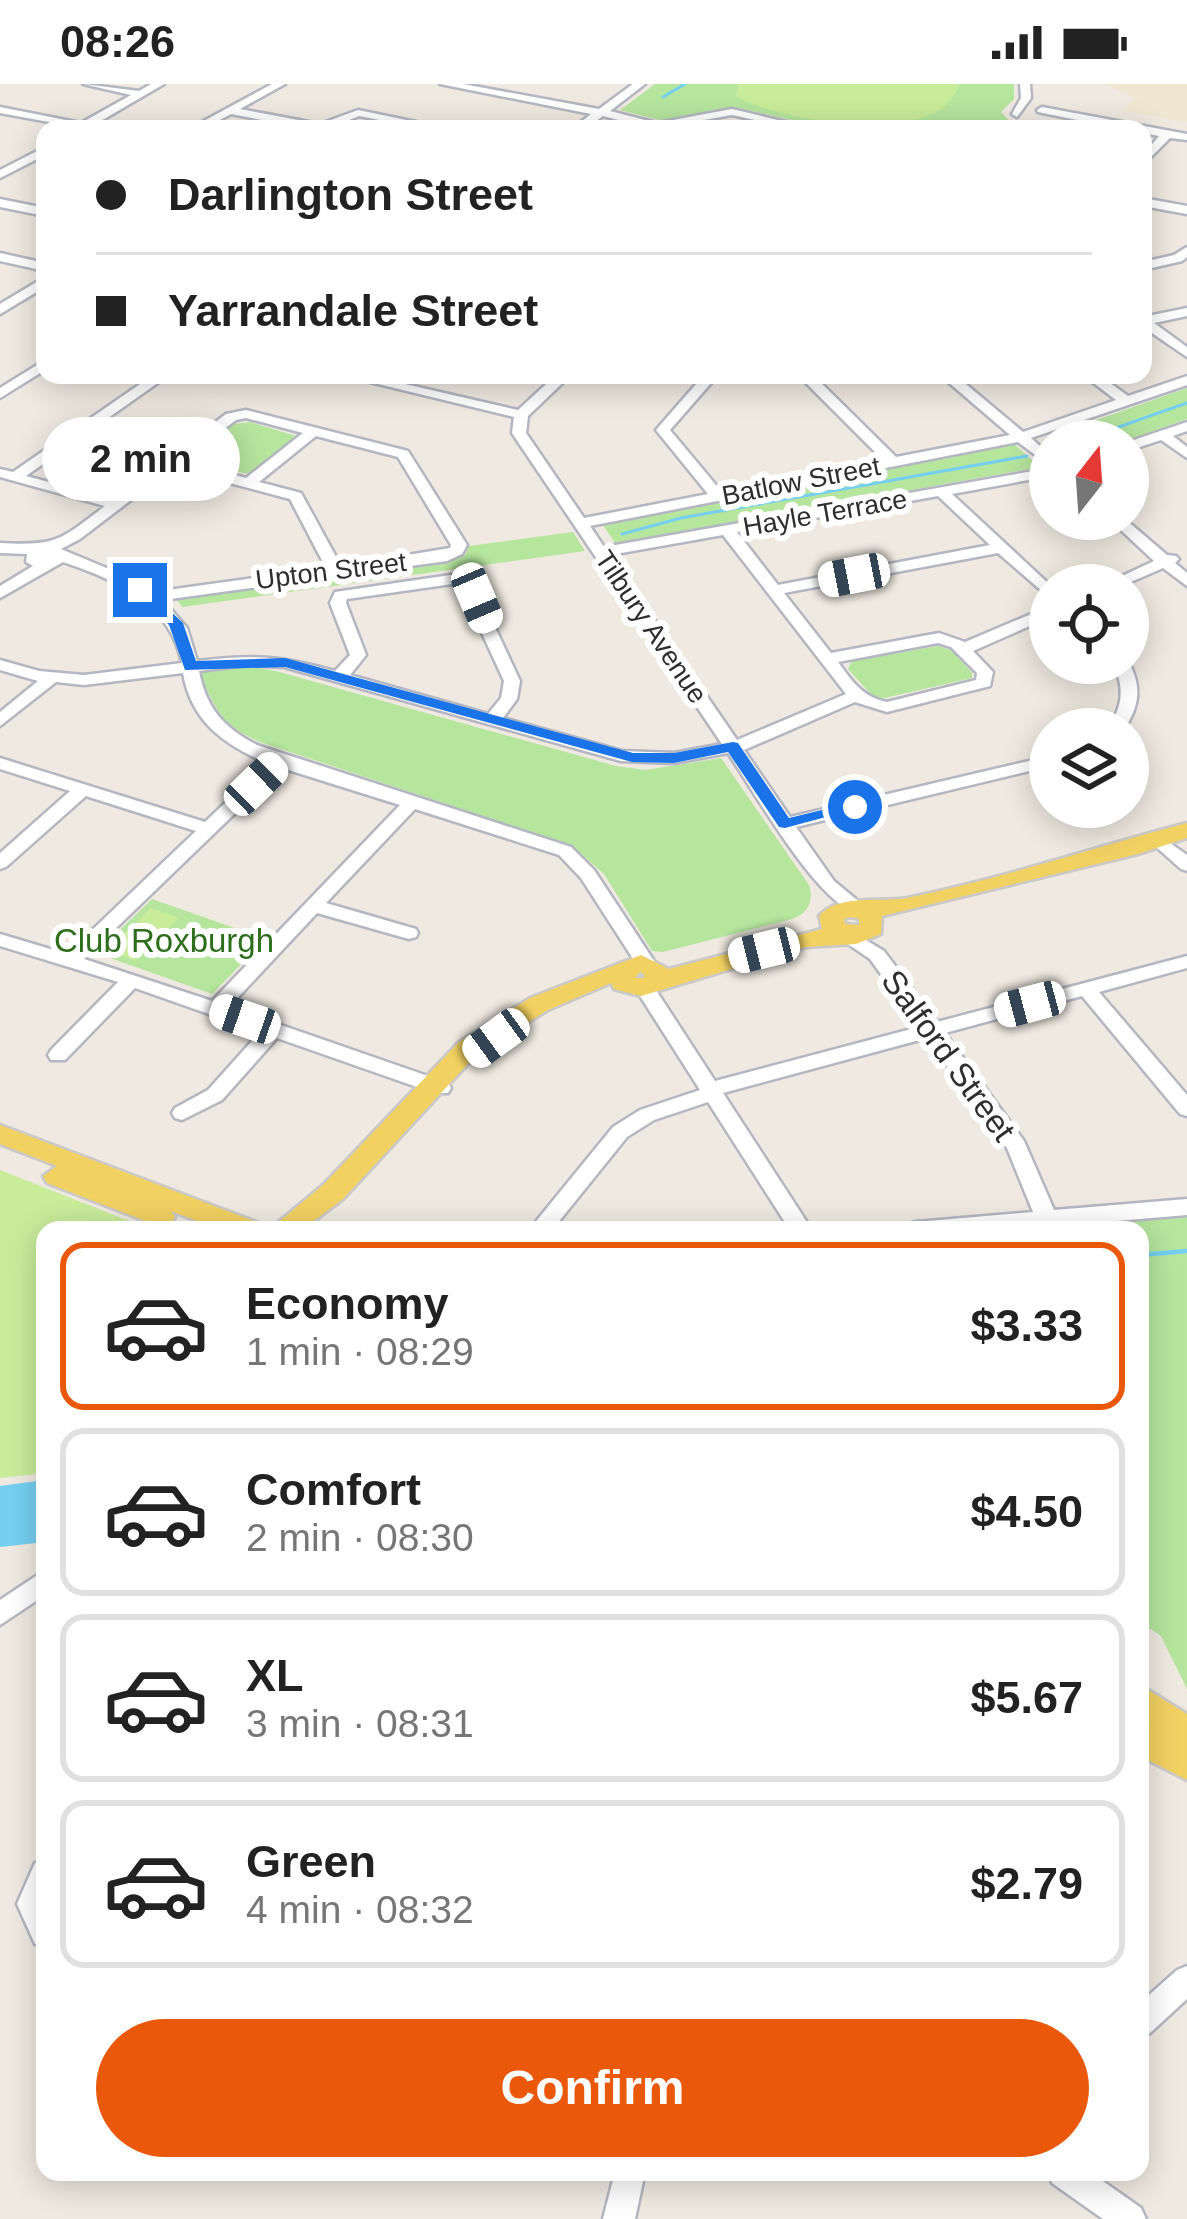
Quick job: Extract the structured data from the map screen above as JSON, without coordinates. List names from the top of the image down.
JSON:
{
  "streets": {
    "street": [
      "Batlow Street",
      "Hayle Terrace",
      "Upton Street",
      "Tilbury Avenue",
      "Salford Street"
    ]
  },
  "crossings": [
    ["Batlow Street", "Tilbury Avenue"],
    ["Hayle Terrace", "Tilbury Avenue"],
    ["Tilbury Avenue", "Salford Street"]
  ],
  "parks": ["Club Roxburgh"],
  "north": "top",
  "page": {
    "status": "08:26",
    "banner": ["Darlington Street", "Yarrandale Street"],
    "bubble": "2 min",
    "list": [
      {
        "name": "Economy",
        "note": "1 min · 08:29",
        "value": "$3.33"
      },
      {
        "name": "Comfort",
        "note": "2 min · 08:30",
        "value": "$4.50"
      },
      {
        "name": "XL",
        "note": "3 min · 08:31",
        "value": "$5.67"
      },
      {
        "name": "Green",
        "note": "4 min · 08:32",
        "value": "$2.79"
      }
    ],
    "buttons": "Confirm"
  }
}
